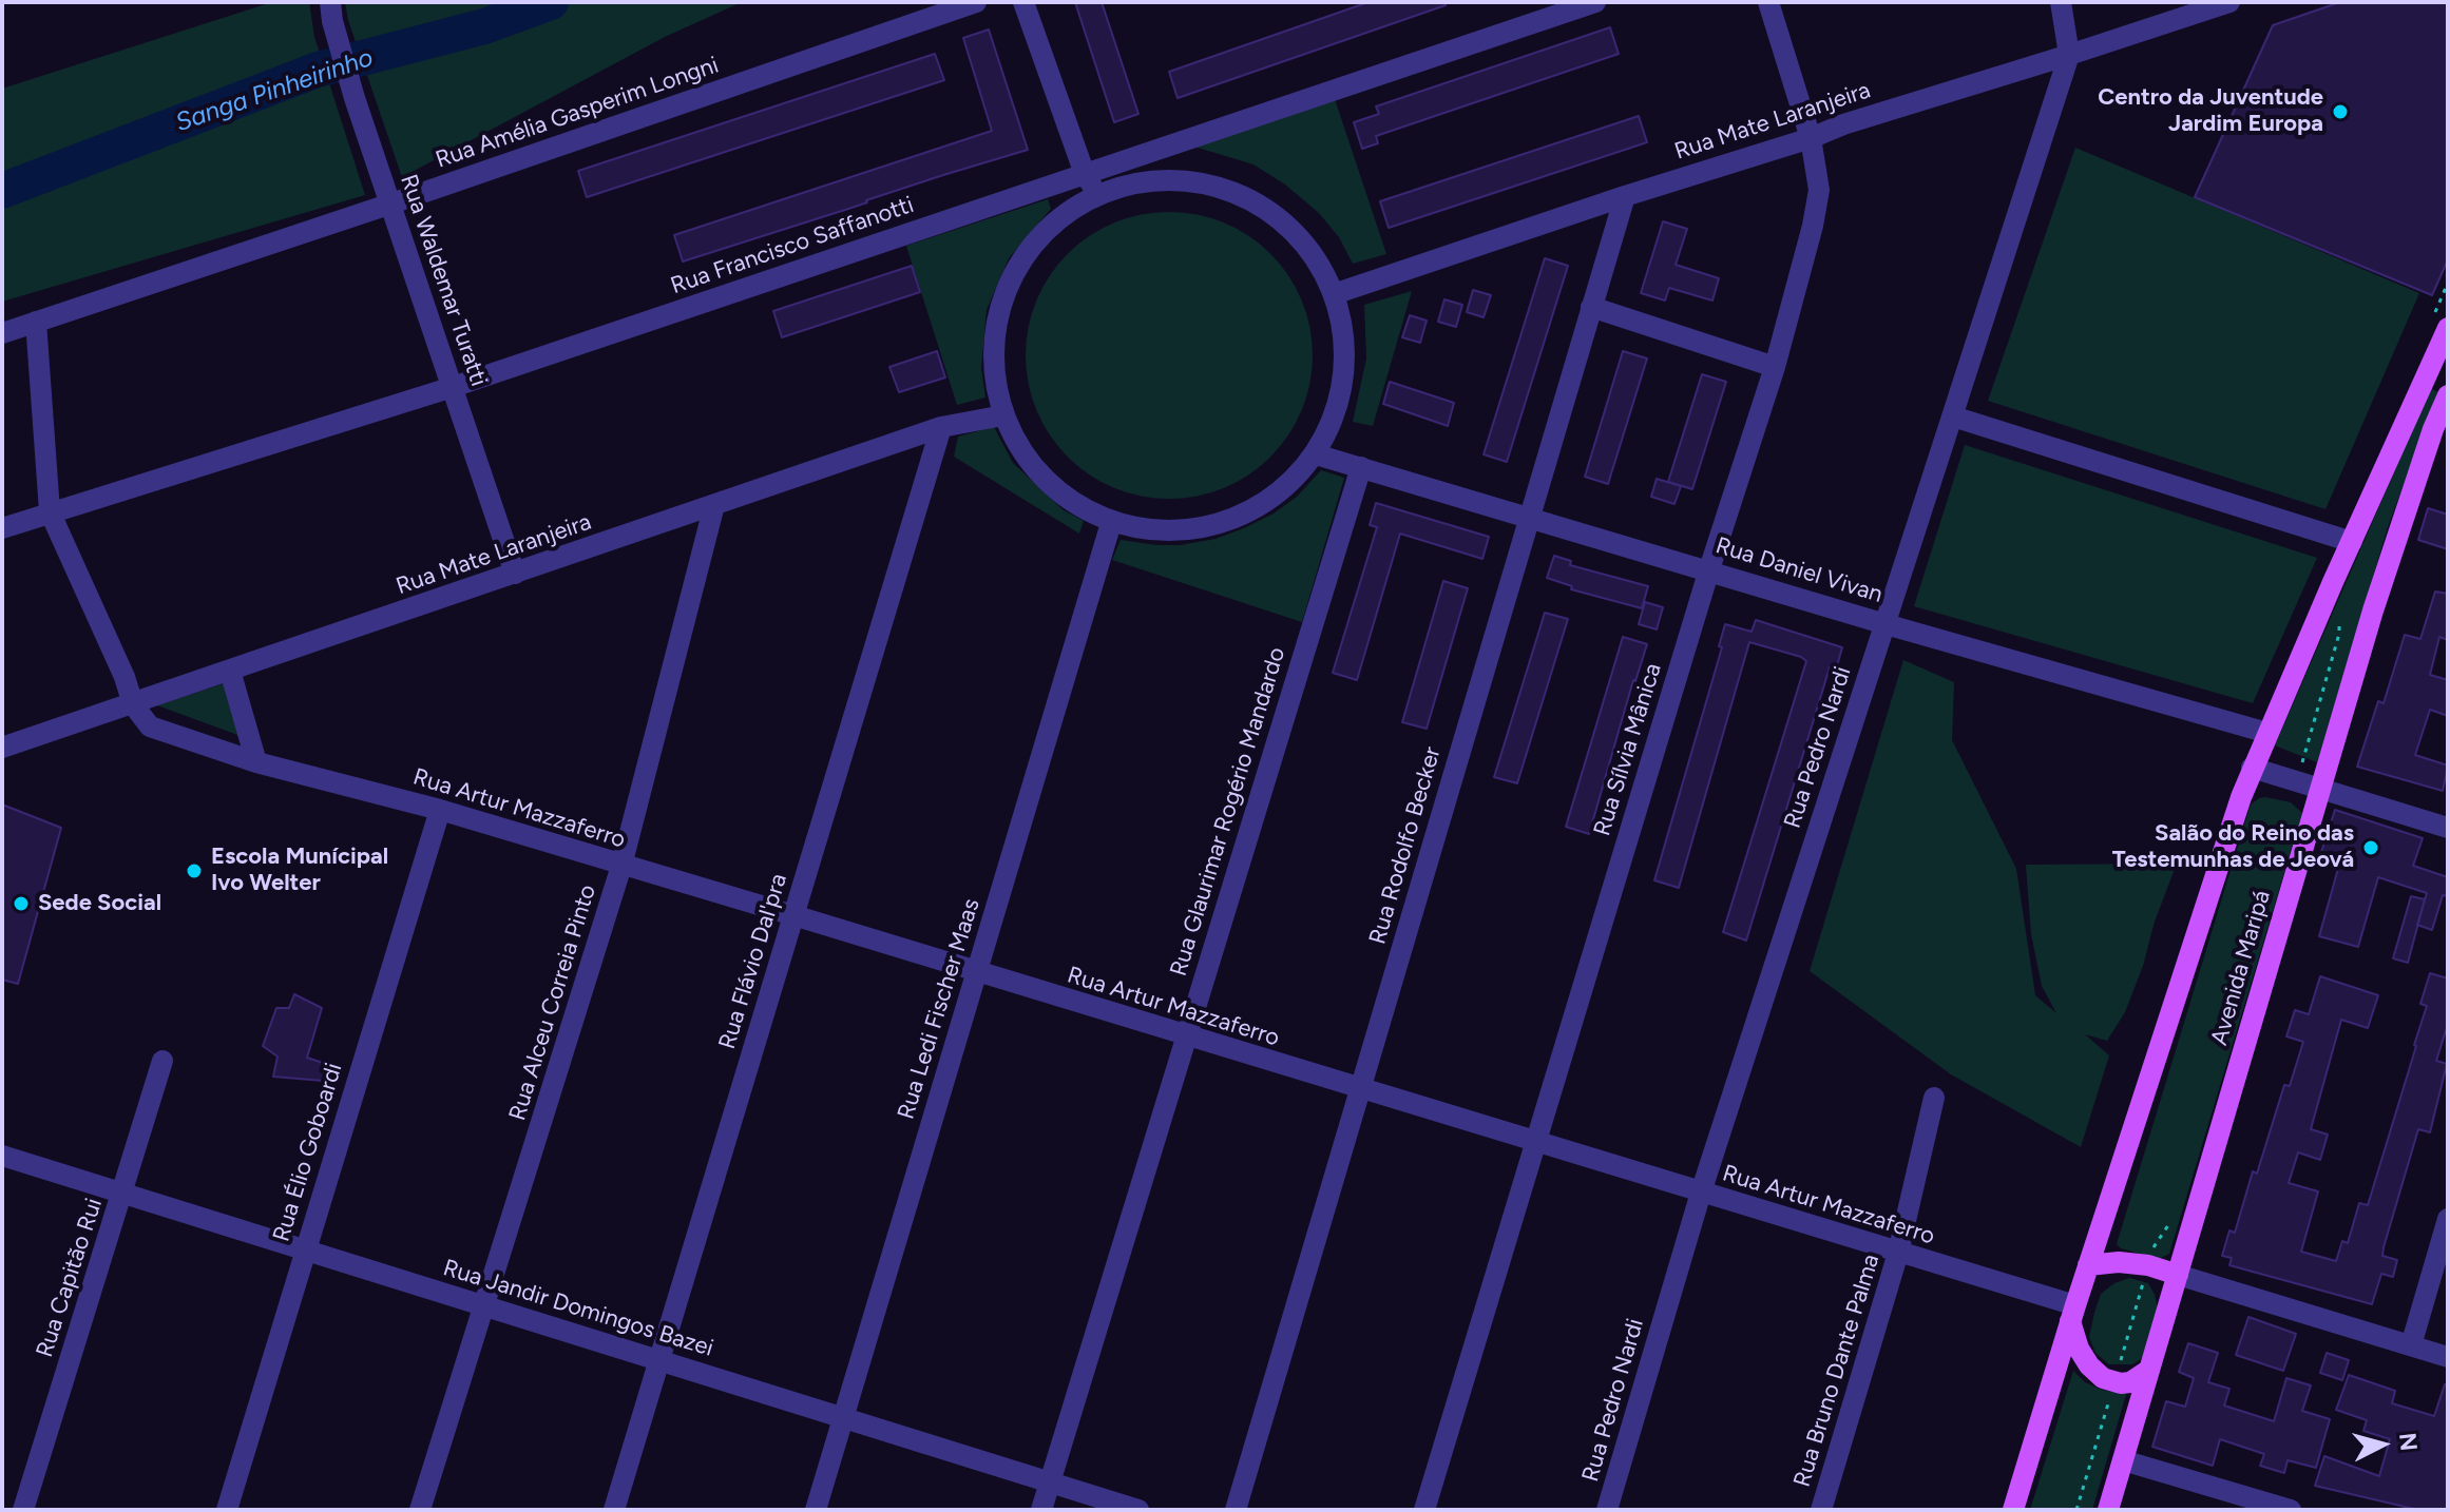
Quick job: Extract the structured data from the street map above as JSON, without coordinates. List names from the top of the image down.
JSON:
{
  "streets": {
    "main road": ["Avenida Maripá"],
    "street": [
      "Rua Amélia Gasperim Longni",
      "Rua Mate Laranjeira",
      "Rua Francisco Saffanotti",
      "Rua Waldemar Turatti",
      "Rua Daniel Vivan",
      "Rua Pedro Nardi",
      "Rua Sílvia Mânica",
      "Rua Artur Mazzaferro",
      "Rua Glaurimar Rogério Mandardo",
      "Rua Rodolfo Becker",
      "Rua Flávio Dal'pra",
      "Rua Alceu Correia Pinto",
      "Rua Ledi Fischer Maas",
      "Rua Élio Goboardi",
      "Rua Capitão Rui",
      "Rua Jandir Domingos Bazei",
      "Rua Bruno Dante Palma"
    ]
  },
  "crossings": [
    ["Rua Amélia Gasperim Longni", "Rua Waldemar Turatti"],
    ["Rua Amélia Gasperim Longni", "Rua Artur Mazzaferro"],
    ["Rua Mate Laranjeira", "Rua Waldemar Turatti"],
    ["Rua Mate Laranjeira", "Rua Pedro Nardi"],
    ["Rua Mate Laranjeira", "Rua Sílvia Mânica"],
    ["Rua Mate Laranjeira", "Rua Artur Mazzaferro"],
    ["Rua Mate Laranjeira", "Rua Rodolfo Becker"],
    ["Rua Mate Laranjeira", "Rua Flávio Dal'pra"],
    ["Rua Mate Laranjeira", "Rua Alceu Correia Pinto"],
    ["Rua Francisco Saffanotti", "Rua Waldemar Turatti"],
    ["Rua Francisco Saffanotti", "Rua Artur Mazzaferro"],
    ["Rua Daniel Vivan", "Rua Pedro Nardi"],
    ["Rua Daniel Vivan", "Rua Sílvia Mânica"],
    ["Rua Daniel Vivan", "Rua Glaurimar Rogério Mandardo"],
    ["Rua Daniel Vivan", "Rua Rodolfo Becker"],
    ["Rua Pedro Nardi", "Rua Artur Mazzaferro"],
    ["Rua Sílvia Mânica", "Rua Artur Mazzaferro"],
    ["Rua Artur Mazzaferro", "Rua Glaurimar Rogério Mandardo"],
    ["Rua Artur Mazzaferro", "Rua Rodolfo Becker"],
    ["Rua Artur Mazzaferro", "Rua Flávio Dal'pra"],
    ["Rua Artur Mazzaferro", "Rua Alceu Correia Pinto"],
    ["Rua Artur Mazzaferro", "Rua Ledi Fischer Maas"],
    ["Rua Artur Mazzaferro", "Rua Élio Goboardi"],
    ["Rua Artur Mazzaferro", "Rua Bruno Dante Palma"],
    ["Rua Glaurimar Rogério Mandardo", "Rua Jandir Domingos Bazei"],
    ["Rua Flávio Dal'pra", "Rua Jandir Domingos Bazei"],
    ["Rua Alceu Correia Pinto", "Rua Jandir Domingos Bazei"],
    ["Rua Ledi Fischer Maas", "Rua Jandir Domingos Bazei"],
    ["Rua Élio Goboardi", "Rua Jandir Domingos Bazei"],
    ["Rua Capitão Rui", "Rua Jandir Domingos Bazei"]
  ],
  "water": ["Sanga Pinheirinho"],
  "places": [
    "Centro da Juventude Jardim Europa",
    "Salão do Reino das Testemunhas de Jeová",
    "Escola Munícipal Ivo Welter",
    "Sede Social"
  ],
  "north": "right"
}
